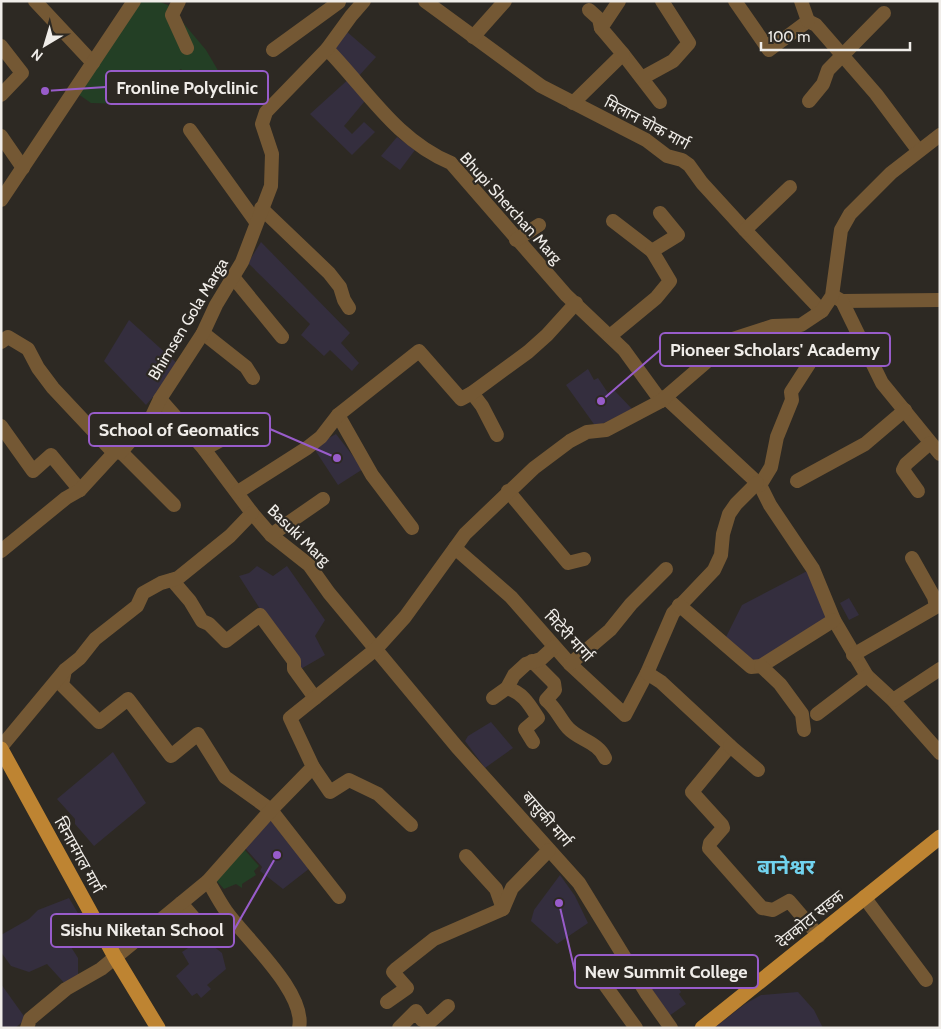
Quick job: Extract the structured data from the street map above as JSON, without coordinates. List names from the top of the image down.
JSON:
{
  "streets": {
    "main road": ["सिनामंगल मार्ग", "देवकोटा सडक"],
    "street": [
      "मिलान चोक मार्ग",
      "Bhupi Sherchan Marg",
      "Bhimsen Gola Marga",
      "Basuki Marg",
      "मिटेरी मार्गा",
      "बासुकी मार्ग"
    ]
  },
  "crossings": [
    ["Bhupi Sherchan Marg", "Bhimsen Gola Marga"],
    ["Bhimsen Gola Marga", "Basuki Marg"],
    ["Basuki Marg", "बासुकी मार्ग"]
  ],
  "districts": ["बानेश्वर"],
  "places": [
    "Fronline Polyclinic",
    "Pioneer Scholars' Academy",
    "School of Geomatics",
    "Sishu Niketan School",
    "New Summit College"
  ],
  "scale_bar": "100 m",
  "north": "bottom left"
}
